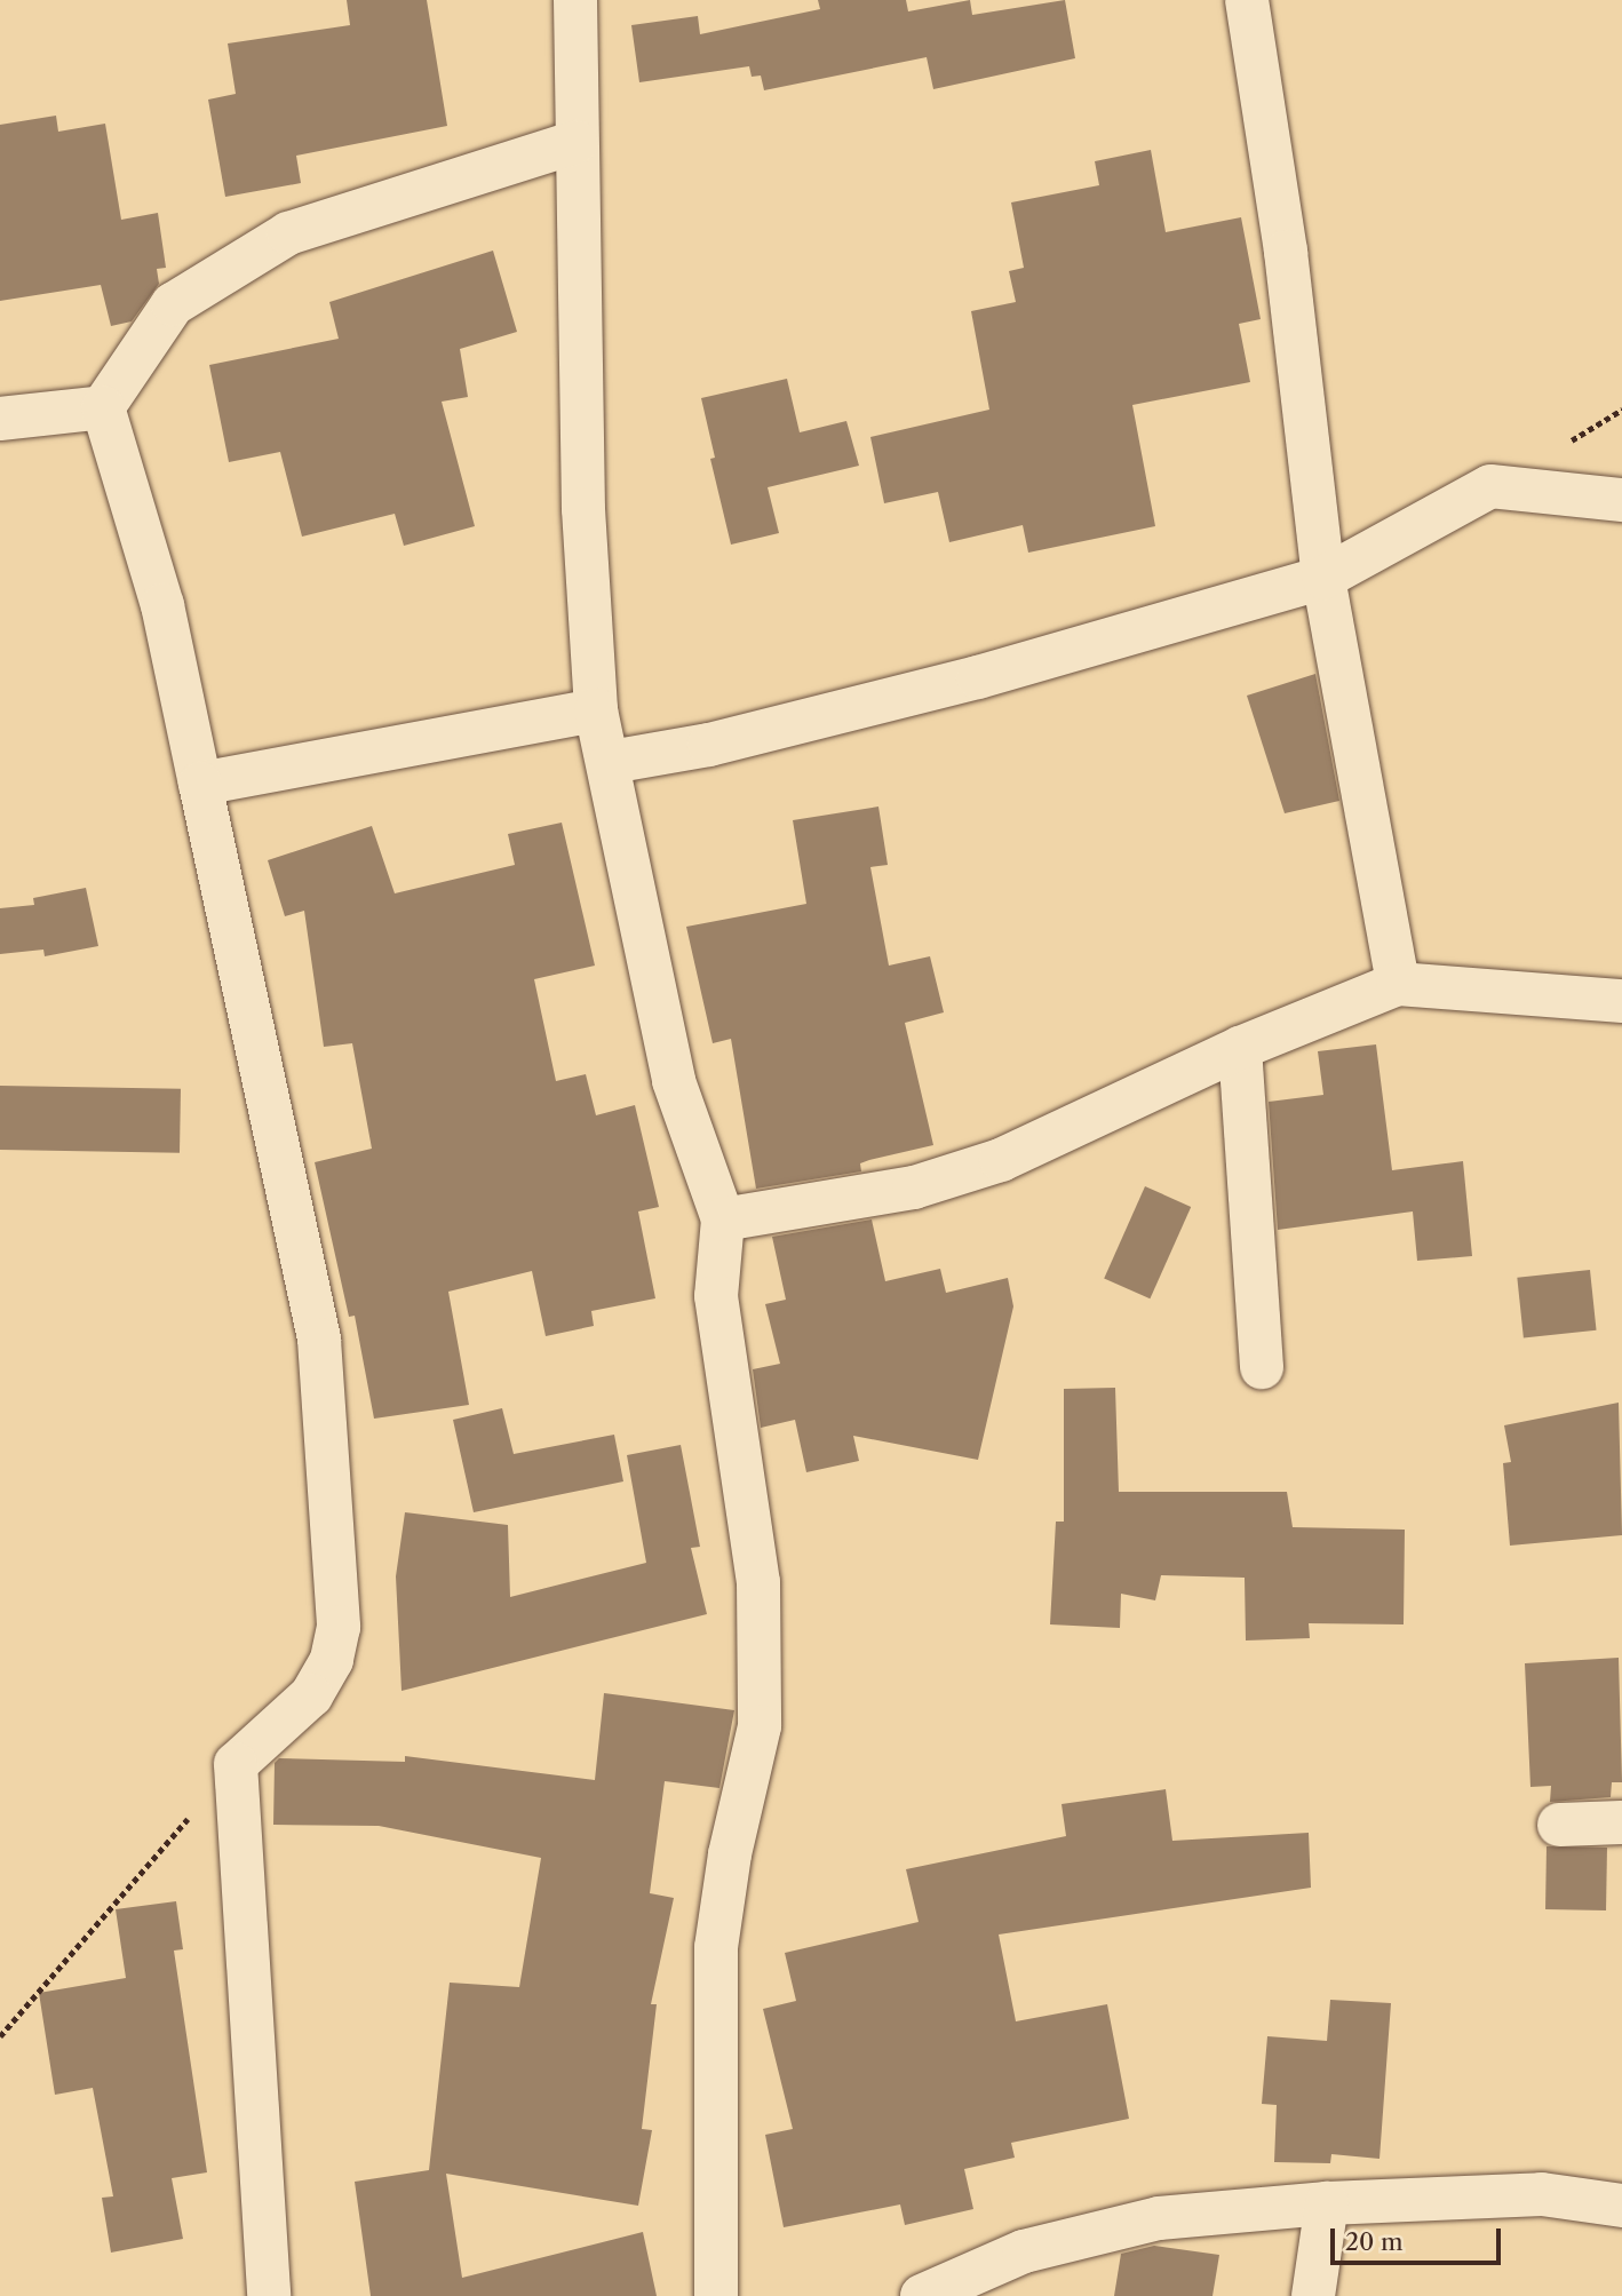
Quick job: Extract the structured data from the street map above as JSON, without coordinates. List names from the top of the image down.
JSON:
{
  "scale_bar": "20 m"
}
